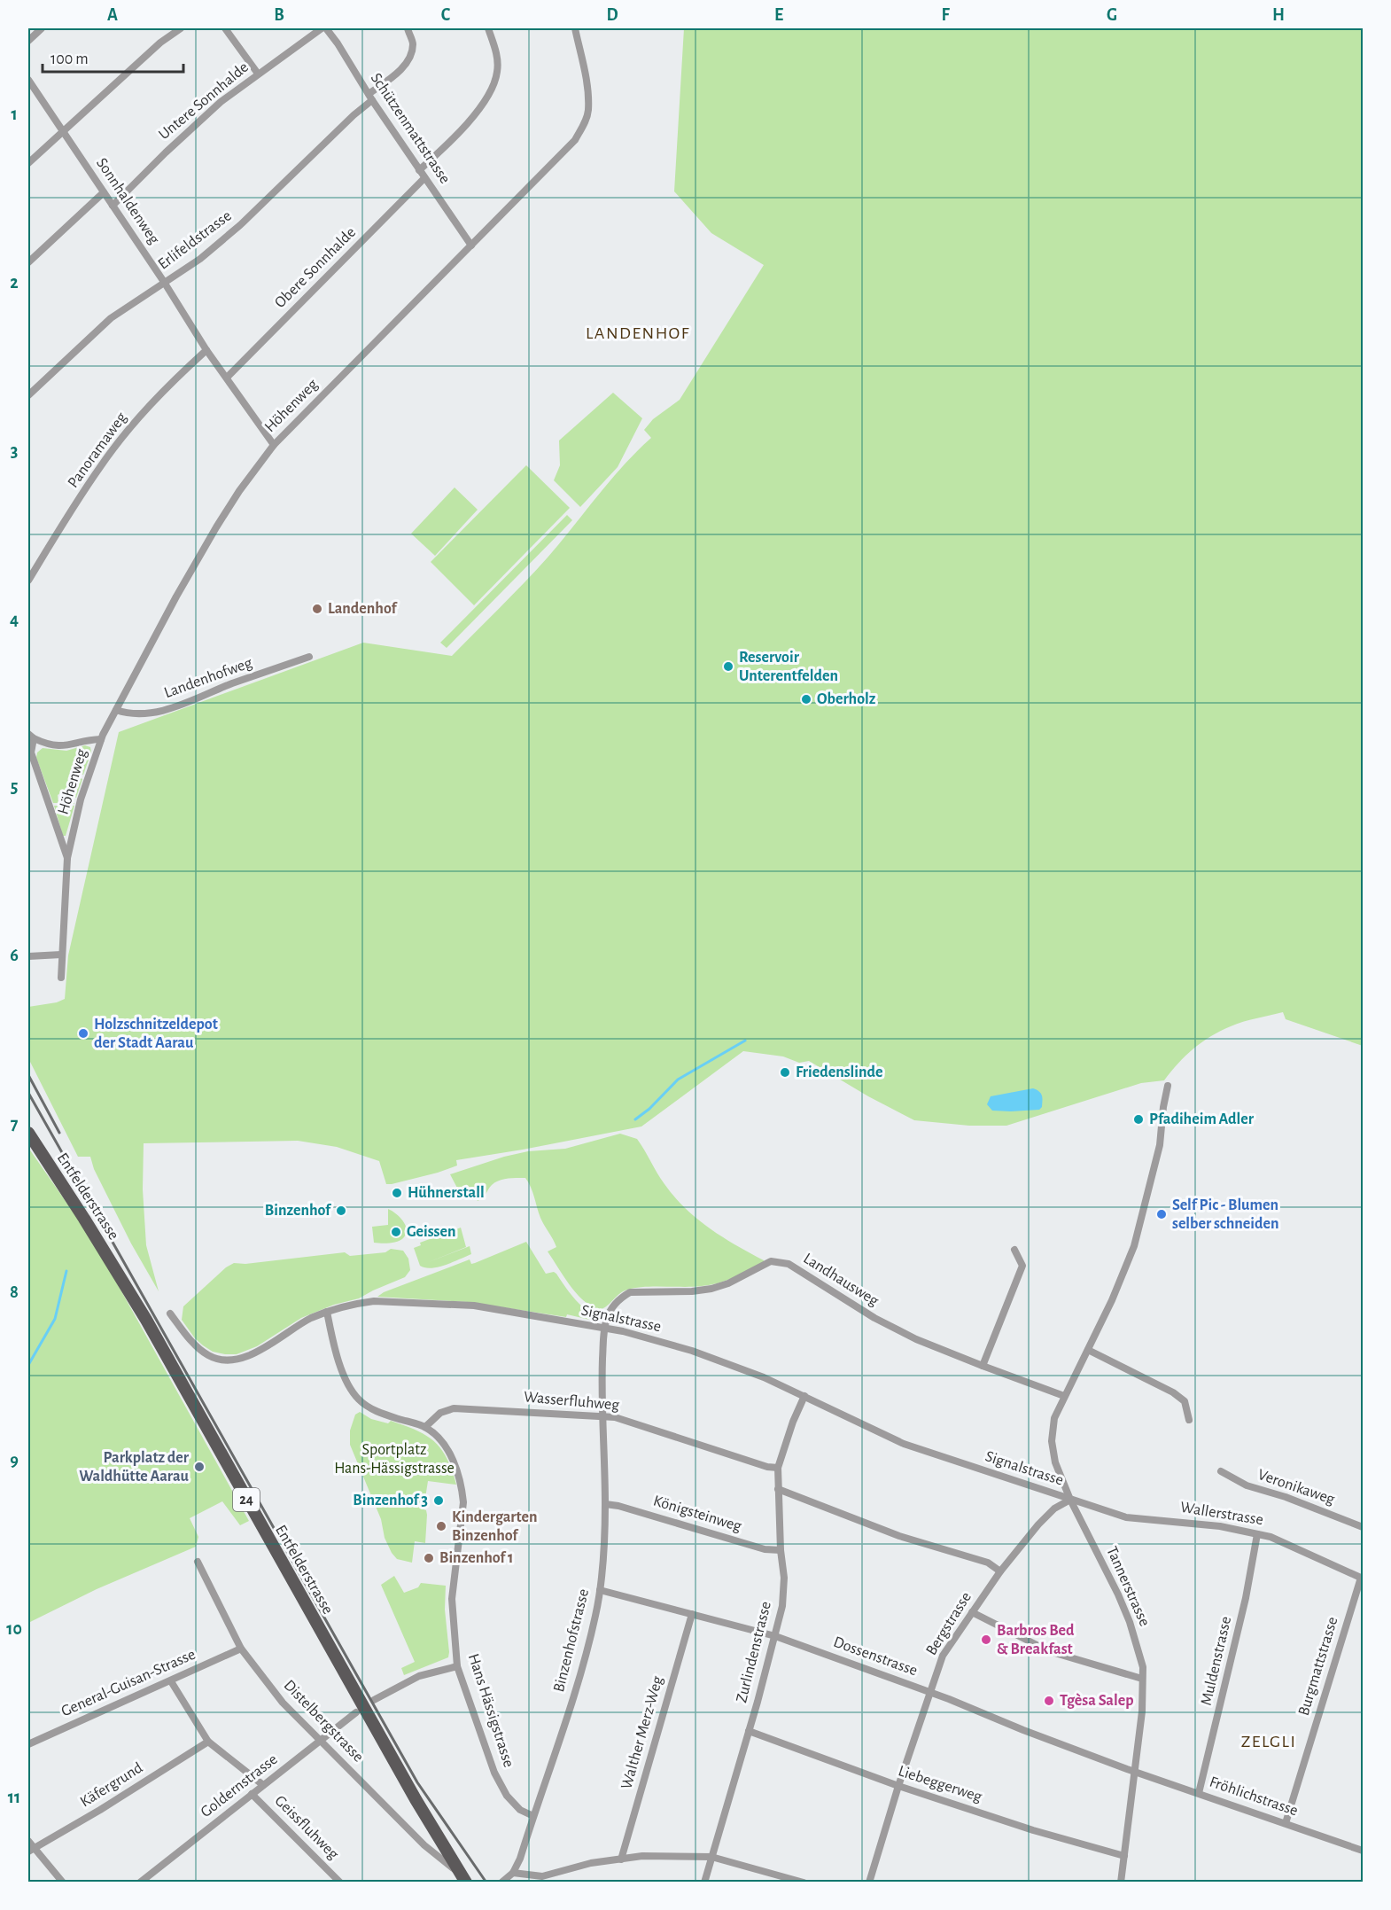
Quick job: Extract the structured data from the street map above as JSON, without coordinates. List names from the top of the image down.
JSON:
{
  "streets": {
    "main road": ["Entfelderstrasse", "24"],
    "street": [
      "Untere Sonnhalde",
      "Schützenmattstrasse",
      "Sonnhaldenweg",
      "Erlifeldstrasse",
      "Obere Sonnhalde",
      "Höhenweg",
      "Panoramaweg",
      "Landenhofweg",
      "Landhausweg",
      "Signalstrasse",
      "Wasserfluhweg",
      "Veronikaweg",
      "Königsteinweg",
      "Wallerstrasse",
      "Tannerstrasse",
      "Bergstrasse",
      "Binzenhofstrasse",
      "Zurlindenstrasse",
      "Dossenstrasse",
      "Muldenstrasse",
      "Burgmattstrasse",
      "General-Guisan-Strasse",
      "Hans Hässigstrasse",
      "Distelbergstrasse",
      "Walther Merz-Weg",
      "Liebeggerweg",
      "Käfergrund",
      "Goldernstrasse",
      "Fröhlichstrasse",
      "Geissfluhweg"
    ]
  },
  "crossings": [
    ["Untere Sonnhalde", "Sonnhaldenweg"],
    ["Schützenmattstrasse", "Erlifeldstrasse"],
    ["Schützenmattstrasse", "Obere Sonnhalde"],
    ["Schützenmattstrasse", "Höhenweg"],
    ["Sonnhaldenweg", "Erlifeldstrasse"],
    ["Sonnhaldenweg", "Obere Sonnhalde"],
    ["Sonnhaldenweg", "Höhenweg"],
    ["Sonnhaldenweg", "Panoramaweg"],
    ["Höhenweg", "Landenhofweg"],
    ["Entfelderstrasse", "Distelbergstrasse"],
    ["Landhausweg", "Signalstrasse"],
    ["Landhausweg", "Tannerstrasse"],
    ["Landhausweg", "Binzenhofstrasse"],
    ["Signalstrasse", "Wallerstrasse"],
    ["Signalstrasse", "Tannerstrasse"],
    ["Signalstrasse", "Bergstrasse"],
    ["Signalstrasse", "Binzenhofstrasse"],
    ["Signalstrasse", "Zurlindenstrasse"],
    ["Signalstrasse", "Hans Hässigstrasse"],
    ["Wasserfluhweg", "Binzenhofstrasse"],
    ["Wasserfluhweg", "Zurlindenstrasse"],
    ["Wasserfluhweg", "Hans Hässigstrasse"],
    ["Königsteinweg", "Binzenhofstrasse"],
    ["Königsteinweg", "Zurlindenstrasse"],
    ["Wallerstrasse", "Tannerstrasse"],
    ["Wallerstrasse", "Bergstrasse"],
    ["Wallerstrasse", "Muldenstrasse"],
    ["Wallerstrasse", "Burgmattstrasse"],
    ["Tannerstrasse", "Bergstrasse"],
    ["Tannerstrasse", "Dossenstrasse"],
    ["Tannerstrasse", "Liebeggerweg"],
    ["Tannerstrasse", "Fröhlichstrasse"],
    ["Bergstrasse", "Dossenstrasse"],
    ["Bergstrasse", "Liebeggerweg"],
    ["Binzenhofstrasse", "Dossenstrasse"],
    ["Binzenhofstrasse", "Hans Hässigstrasse"],
    ["Zurlindenstrasse", "Dossenstrasse"],
    ["Zurlindenstrasse", "Liebeggerweg"],
    ["Dossenstrasse", "Walther Merz-Weg"],
    ["Dossenstrasse", "Fröhlichstrasse"],
    ["Muldenstrasse", "Fröhlichstrasse"],
    ["Burgmattstrasse", "Fröhlichstrasse"],
    ["General-Guisan-Strasse", "Distelbergstrasse"],
    ["General-Guisan-Strasse", "Geissfluhweg"],
    ["Distelbergstrasse", "Goldernstrasse"],
    ["Käfergrund", "Geissfluhweg"],
    ["Goldernstrasse", "Geissfluhweg"]
  ],
  "districts": ["LANDENHOF", "ZELGLI"],
  "parks": ["Sportplatz Hans-Hässigstrasse"],
  "places": [
    "Landenhof",
    "Reservoir Unterentfelden",
    "Oberholz",
    "Holzschnitzeldepot der Stadt Aarau",
    "Friedenslinde",
    "Pfadiheim Adler",
    "Hühnerstall",
    "Binzenhof",
    "Self Pic - Blumen selber schneiden",
    "Geissen",
    "Parkplatz der Waldhütte Aarau",
    "Binzenhof 3",
    "Kindergarten Binzenhof",
    "Binzenhof 1",
    "Barbros Bed & Breakfast",
    "Tgèsa Salep"
  ],
  "scale_bar": "100 m",
  "grid": {
    "columns": [
      "A",
      "B",
      "C",
      "D",
      "E",
      "F",
      "G",
      "H"
    ],
    "rows": [
      "1",
      "2",
      "3",
      "4",
      "5",
      "6",
      "7",
      "8",
      "9",
      "10",
      "11"
    ]
  }
}
